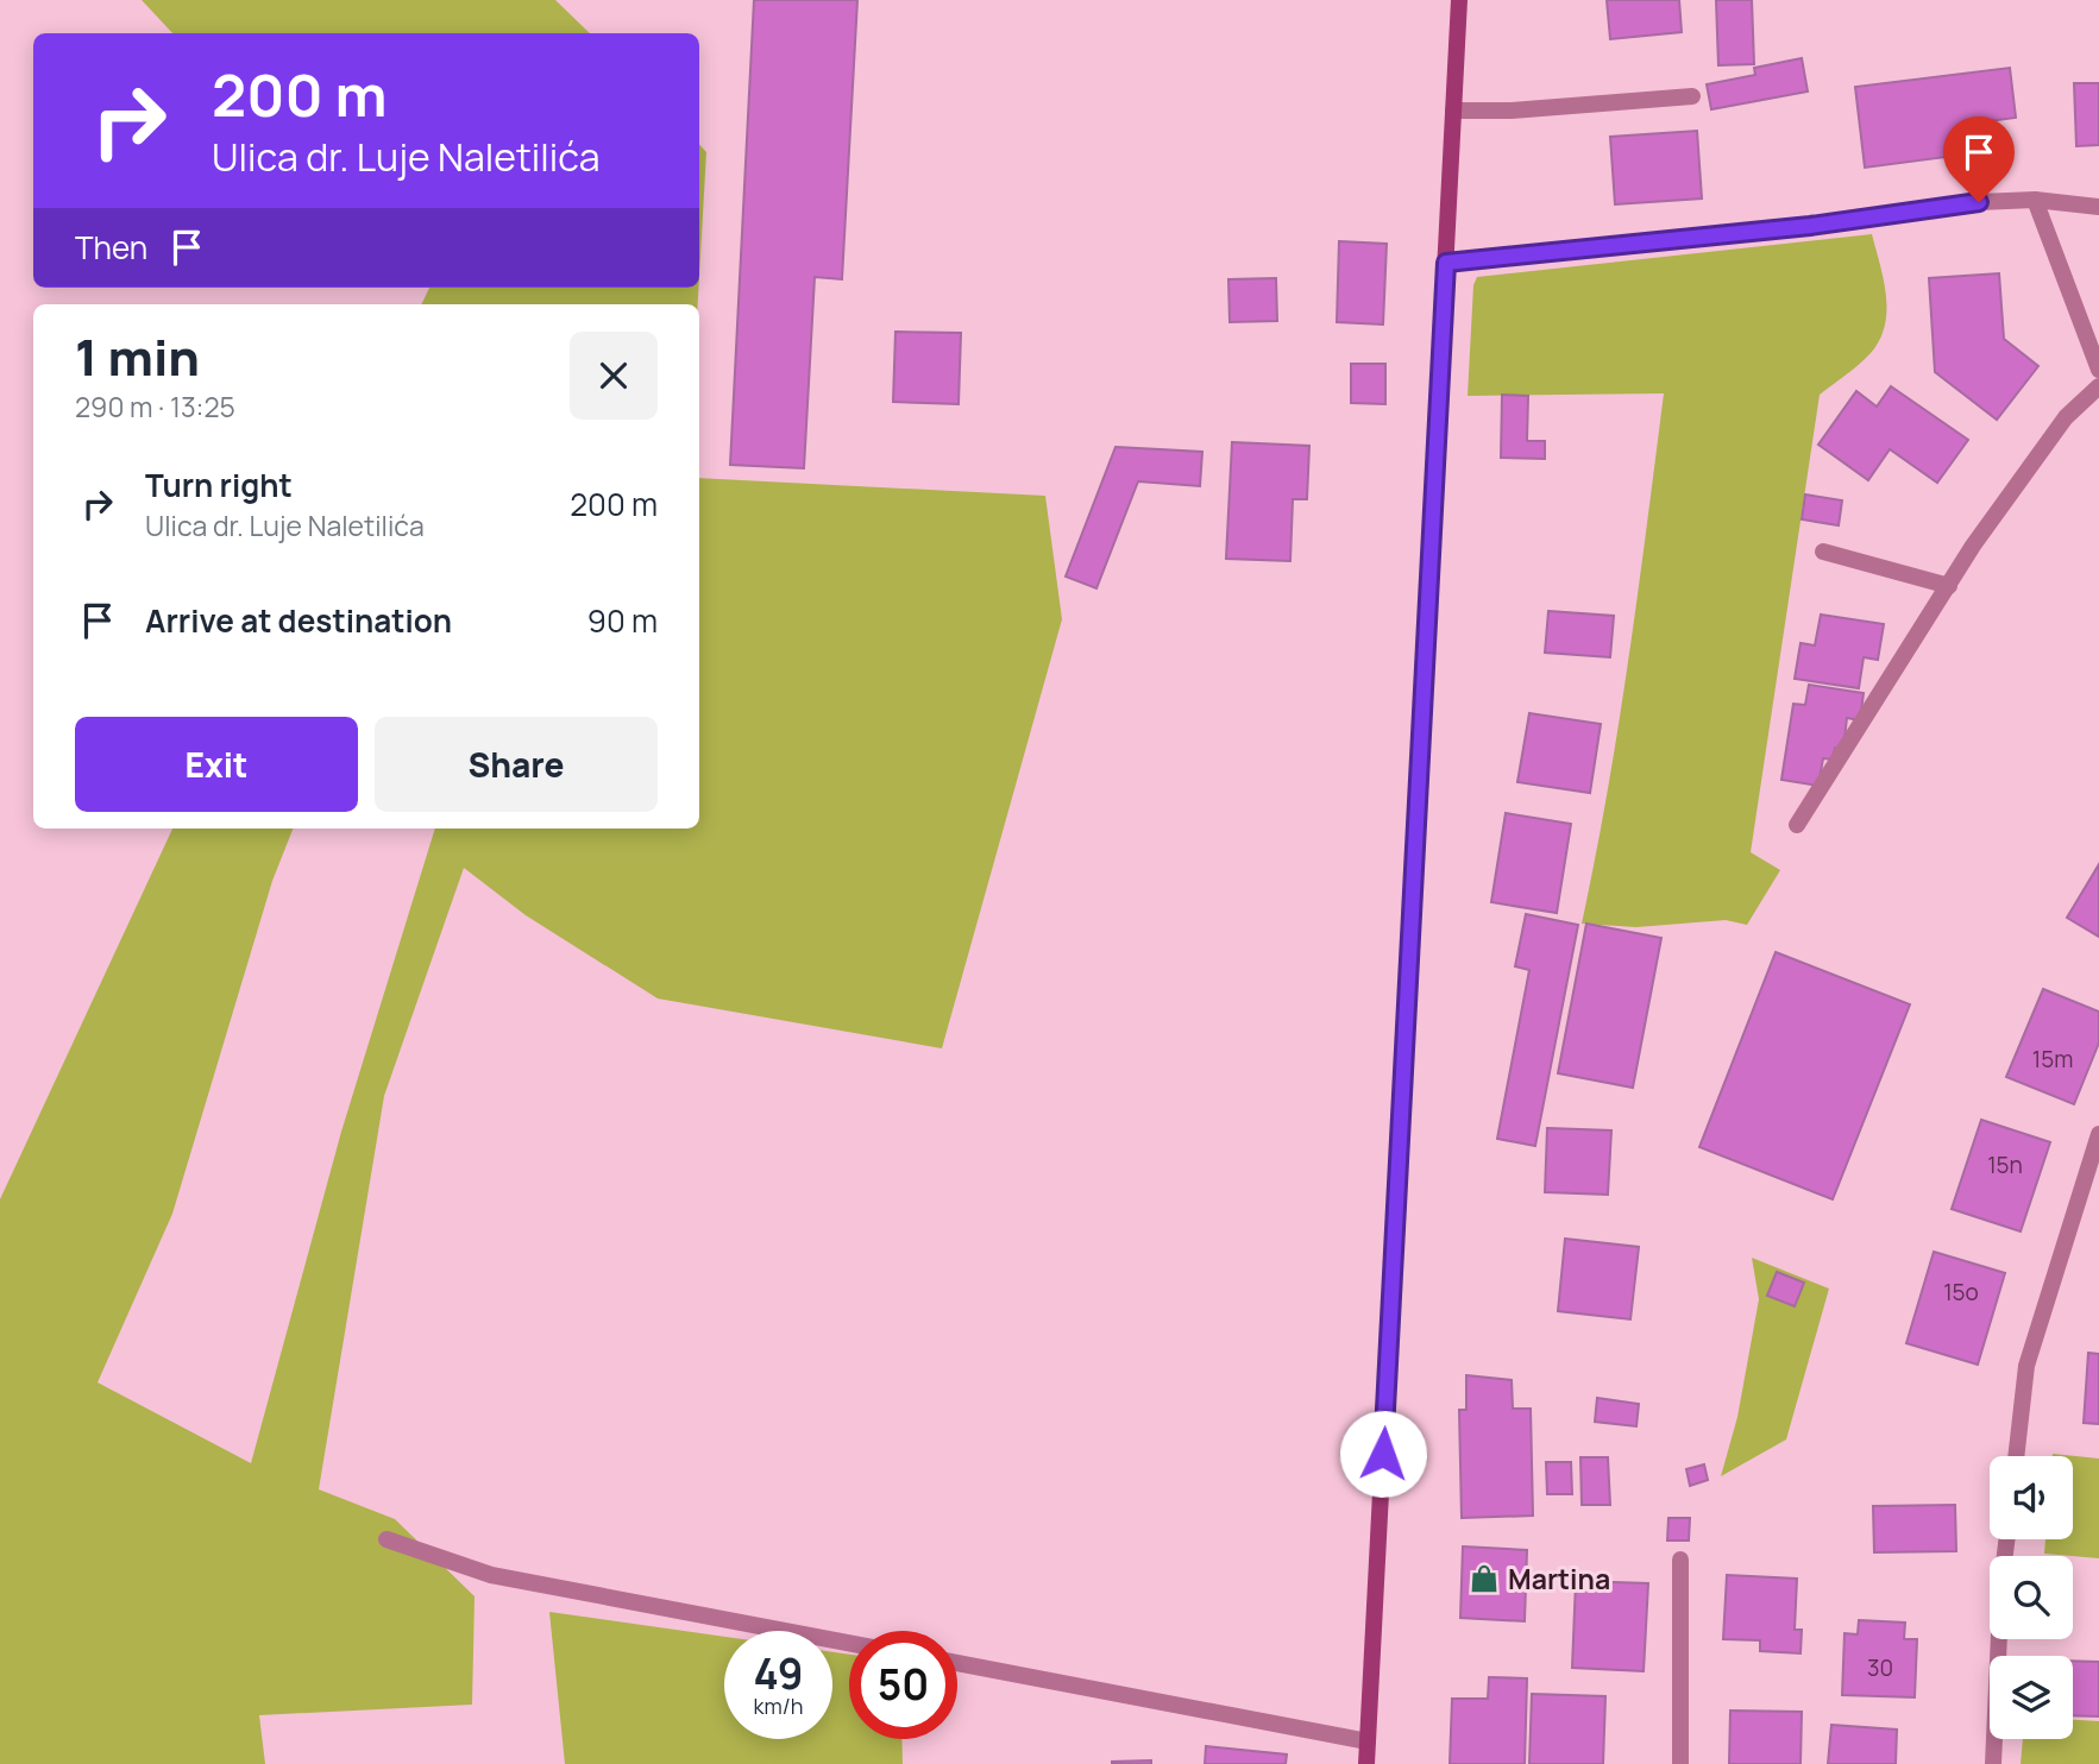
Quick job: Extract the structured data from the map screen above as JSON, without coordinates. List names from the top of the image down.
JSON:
{
  "places": {
    "shop": ["Martina"]
  },
  "house_numbers": [
    "15m",
    "15n",
    "15o",
    "30"
  ],
  "page": {
    "turn": ["200 m", "Ulica dr. Luje Naletilića"],
    "then": "Then",
    "heading": ["1 min", "290 m · 13:25"],
    "list": [
      {
        "name": "Turn right",
        "note": "Ulica dr. Luje Naletilića",
        "value": "200 m"
      },
      {
        "name": "Arrive at destination",
        "value": "90 m"
      }
    ],
    "buttons": ["Exit", "Share"],
    "speed": "49 km/h",
    "limit": "50"
  }
}
